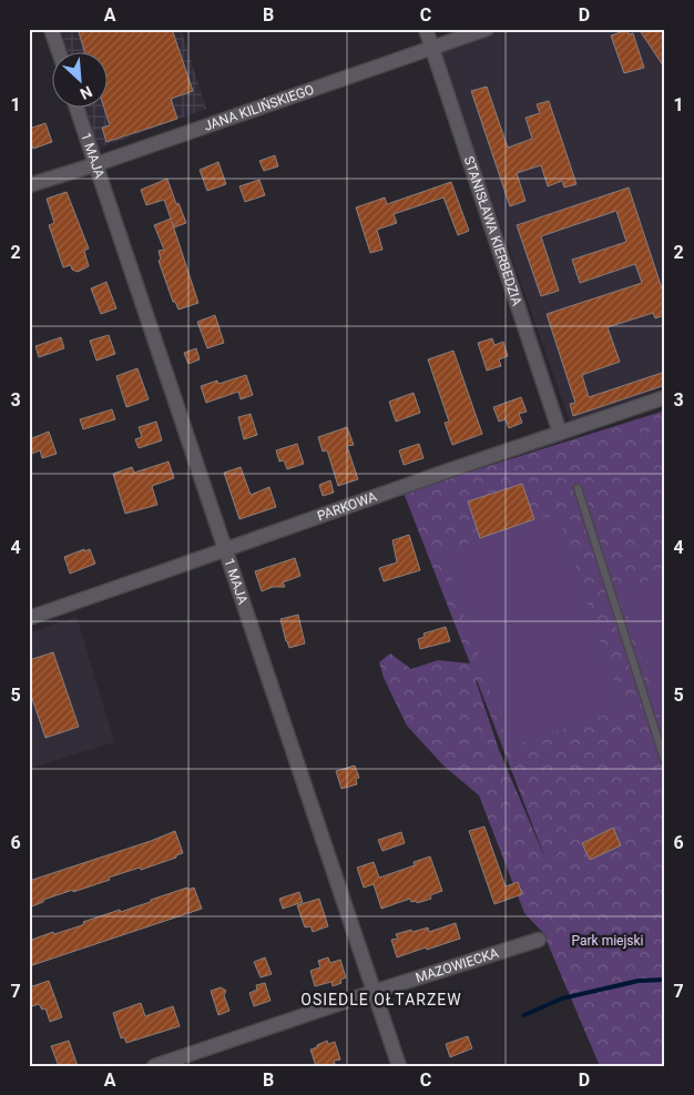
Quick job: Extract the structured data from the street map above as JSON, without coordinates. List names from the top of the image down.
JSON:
{
  "streets": {
    "street": [
      "JANA KILIŃSKIEGO",
      "1 MAJA",
      "STANISŁAWA KIERBEDZIA",
      "PARKOWA",
      "MAZOWIECKA"
    ]
  },
  "crossings": [
    ["JANA KILIŃSKIEGO", "1 MAJA"],
    ["JANA KILIŃSKIEGO", "STANISŁAWA KIERBEDZIA"],
    ["1 MAJA", "PARKOWA"],
    ["1 MAJA", "MAZOWIECKA"],
    ["STANISŁAWA KIERBEDZIA", "PARKOWA"]
  ],
  "districts": ["OSIEDLE OŁTARZEW"],
  "parks": ["Park miejski"],
  "north": "bottom right",
  "grid": {
    "columns": [
      "A",
      "B",
      "C",
      "D"
    ],
    "rows": [
      "1",
      "2",
      "3",
      "4",
      "5",
      "6",
      "7"
    ]
  }
}
